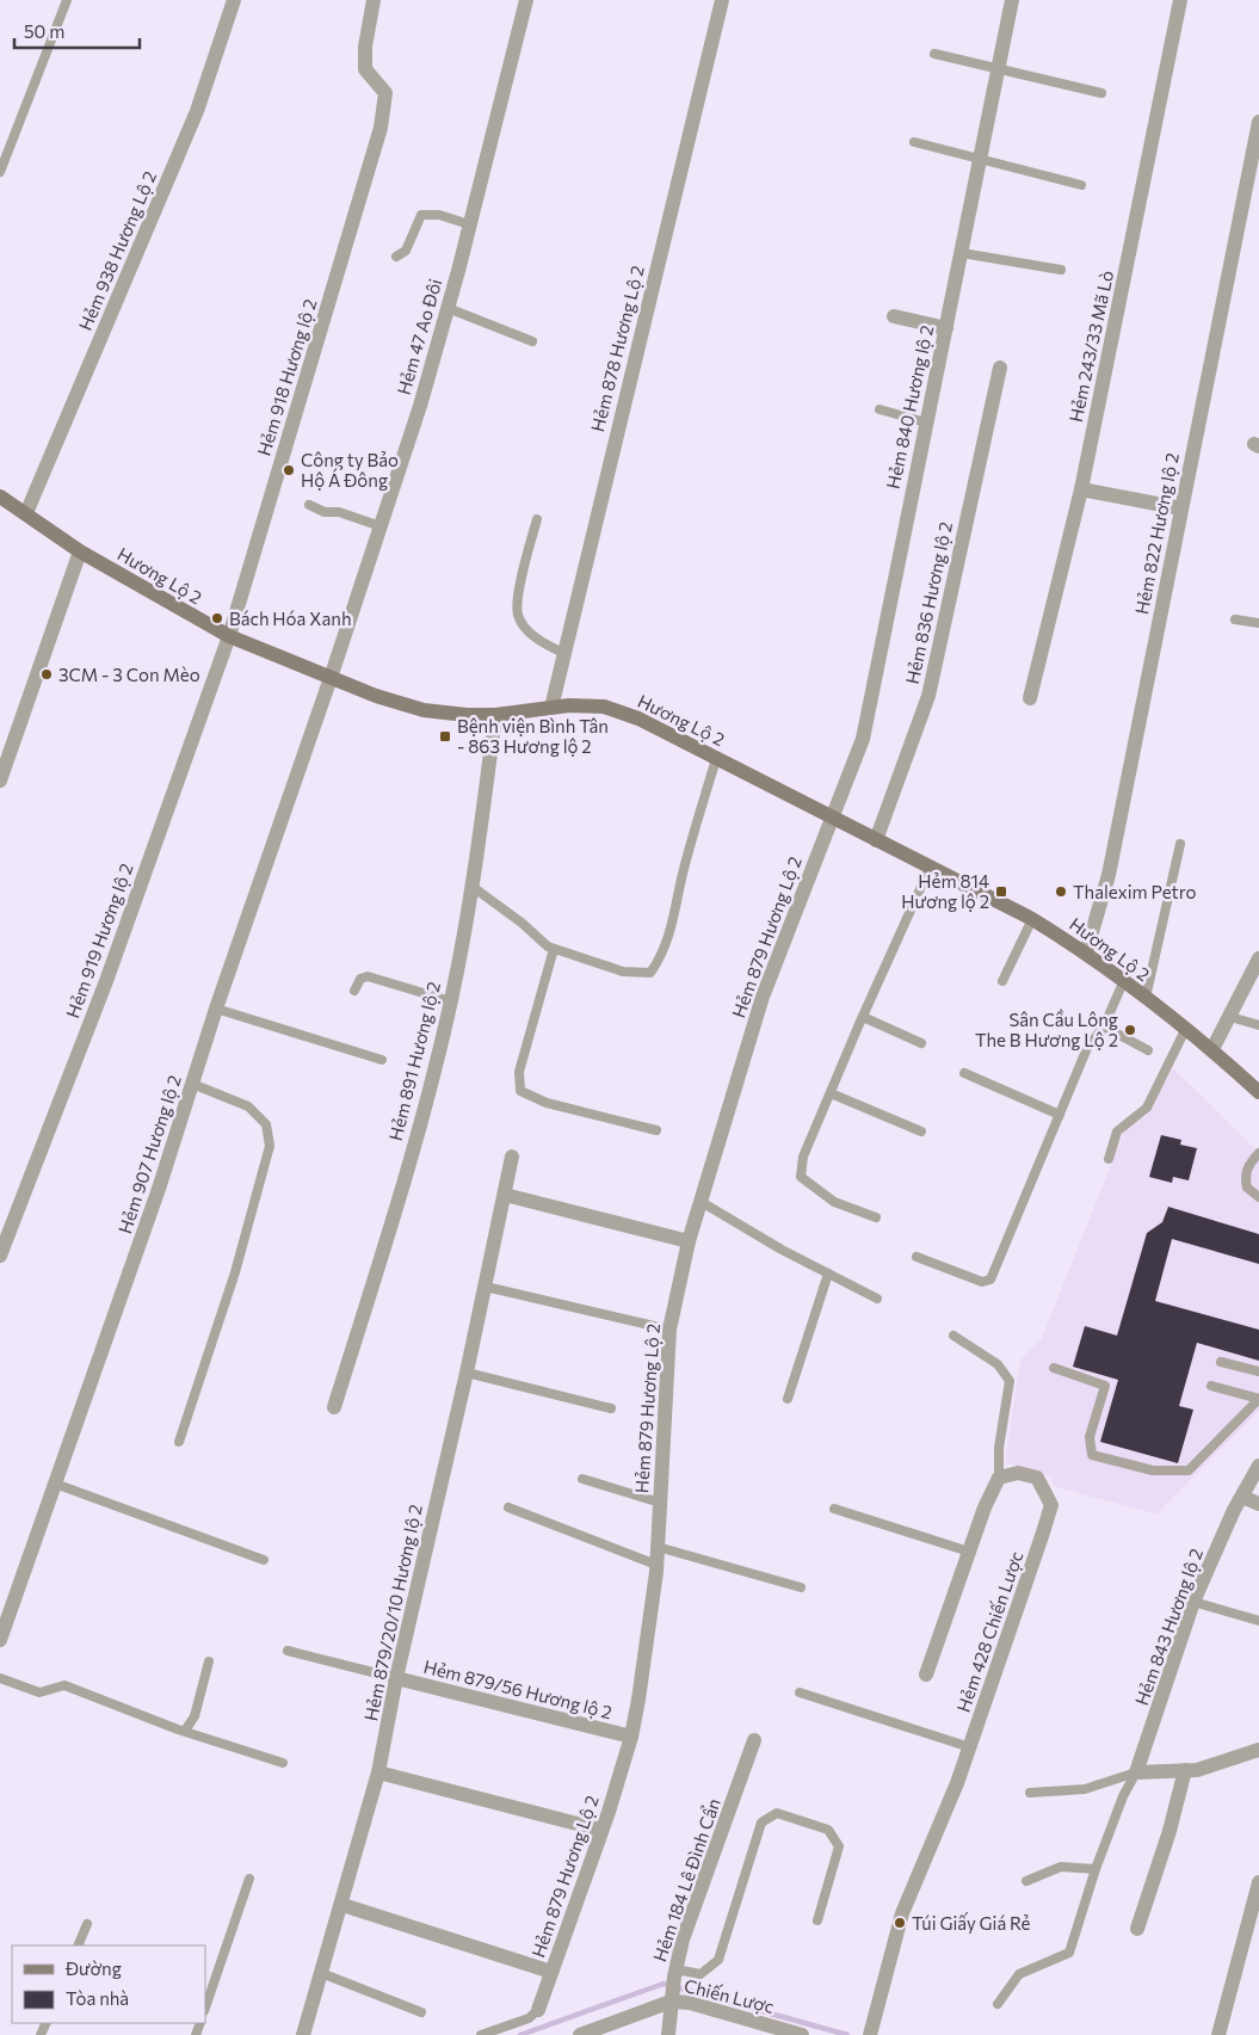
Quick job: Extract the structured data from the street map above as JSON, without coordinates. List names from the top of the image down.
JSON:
{
  "streets": {
    "main road": ["Hương Lộ 2"],
    "street": [
      "Hẻm 938 Hương Lộ 2",
      "Hẻm 47 Ao Đôi",
      "Hẻm 243/33 Mã Lò",
      "Hẻm 878 Hương Lộ 2",
      "Hẻm 918 Hương lộ 2",
      "Hẻm 840 Hương lộ 2",
      "Hẻm 822 Hương lộ 2",
      "Hẻm 836 Hương lộ 2",
      "Hẻm 879 Hương Lộ 2",
      "Hẻm 919 Hương lộ 2",
      "Hẻm 891 Hương lộ 2",
      "Hẻm 907 Hương lộ 2",
      "Hẻm 879/20/10 Hương lộ 2",
      "Hẻm 843 Hương lộ 2",
      "Hẻm 428 Chiến Lược",
      "Hẻm 879/56 Hương lộ 2",
      "Hẻm 184 Lê Đình Cẩn",
      "Chiến Lược"
    ]
  },
  "crossings": [
    ["Hẻm 938 Hương Lộ 2", "Hương Lộ 2"],
    ["Hẻm 47 Ao Đôi", "Hương Lộ 2"],
    ["Hẻm 47 Ao Đôi", "Hẻm 907 Hương lộ 2"],
    ["Hẻm 878 Hương Lộ 2", "Hương Lộ 2"],
    ["Hẻm 918 Hương lộ 2", "Hương Lộ 2"],
    ["Hẻm 918 Hương lộ 2", "Hẻm 919 Hương lộ 2"],
    ["Hẻm 840 Hương lộ 2", "Hương Lộ 2"],
    ["Hẻm 840 Hương lộ 2", "Hẻm 879 Hương Lộ 2"],
    ["Hẻm 822 Hương lộ 2", "Hương Lộ 2"],
    ["Hương Lộ 2", "Hẻm 836 Hương lộ 2"],
    ["Hương Lộ 2", "Hẻm 879 Hương Lộ 2"],
    ["Hương Lộ 2", "Hẻm 919 Hương lộ 2"],
    ["Hương Lộ 2", "Hẻm 891 Hương lộ 2"],
    ["Hương Lộ 2", "Hẻm 907 Hương lộ 2"],
    ["Hẻm 879 Hương Lộ 2", "Hẻm 879/56 Hương lộ 2"],
    ["Hẻm 879/20/10 Hương lộ 2", "Hẻm 879/56 Hương lộ 2"],
    ["Hẻm 184 Lê Đình Cẩn", "Chiến Lược"]
  ],
  "places": {
    "other": [
      "Công ty Bảo Hộ Á Đông",
      "Bách Hóa Xanh",
      "3CM - 3 Con Mèo",
      "Thalexim Petro",
      "Sân Cầu Lông The B Hương Lộ 2",
      "Túi Giấy Giá Rẻ"
    ],
    "transit": ["Bệnh viện Bình Tân - 863 Hương lộ 2", "Hẻm 814 Hương lộ 2"]
  },
  "legend": ["Đường", "Tòa nhà"],
  "scale_bar": "50 m"
}
